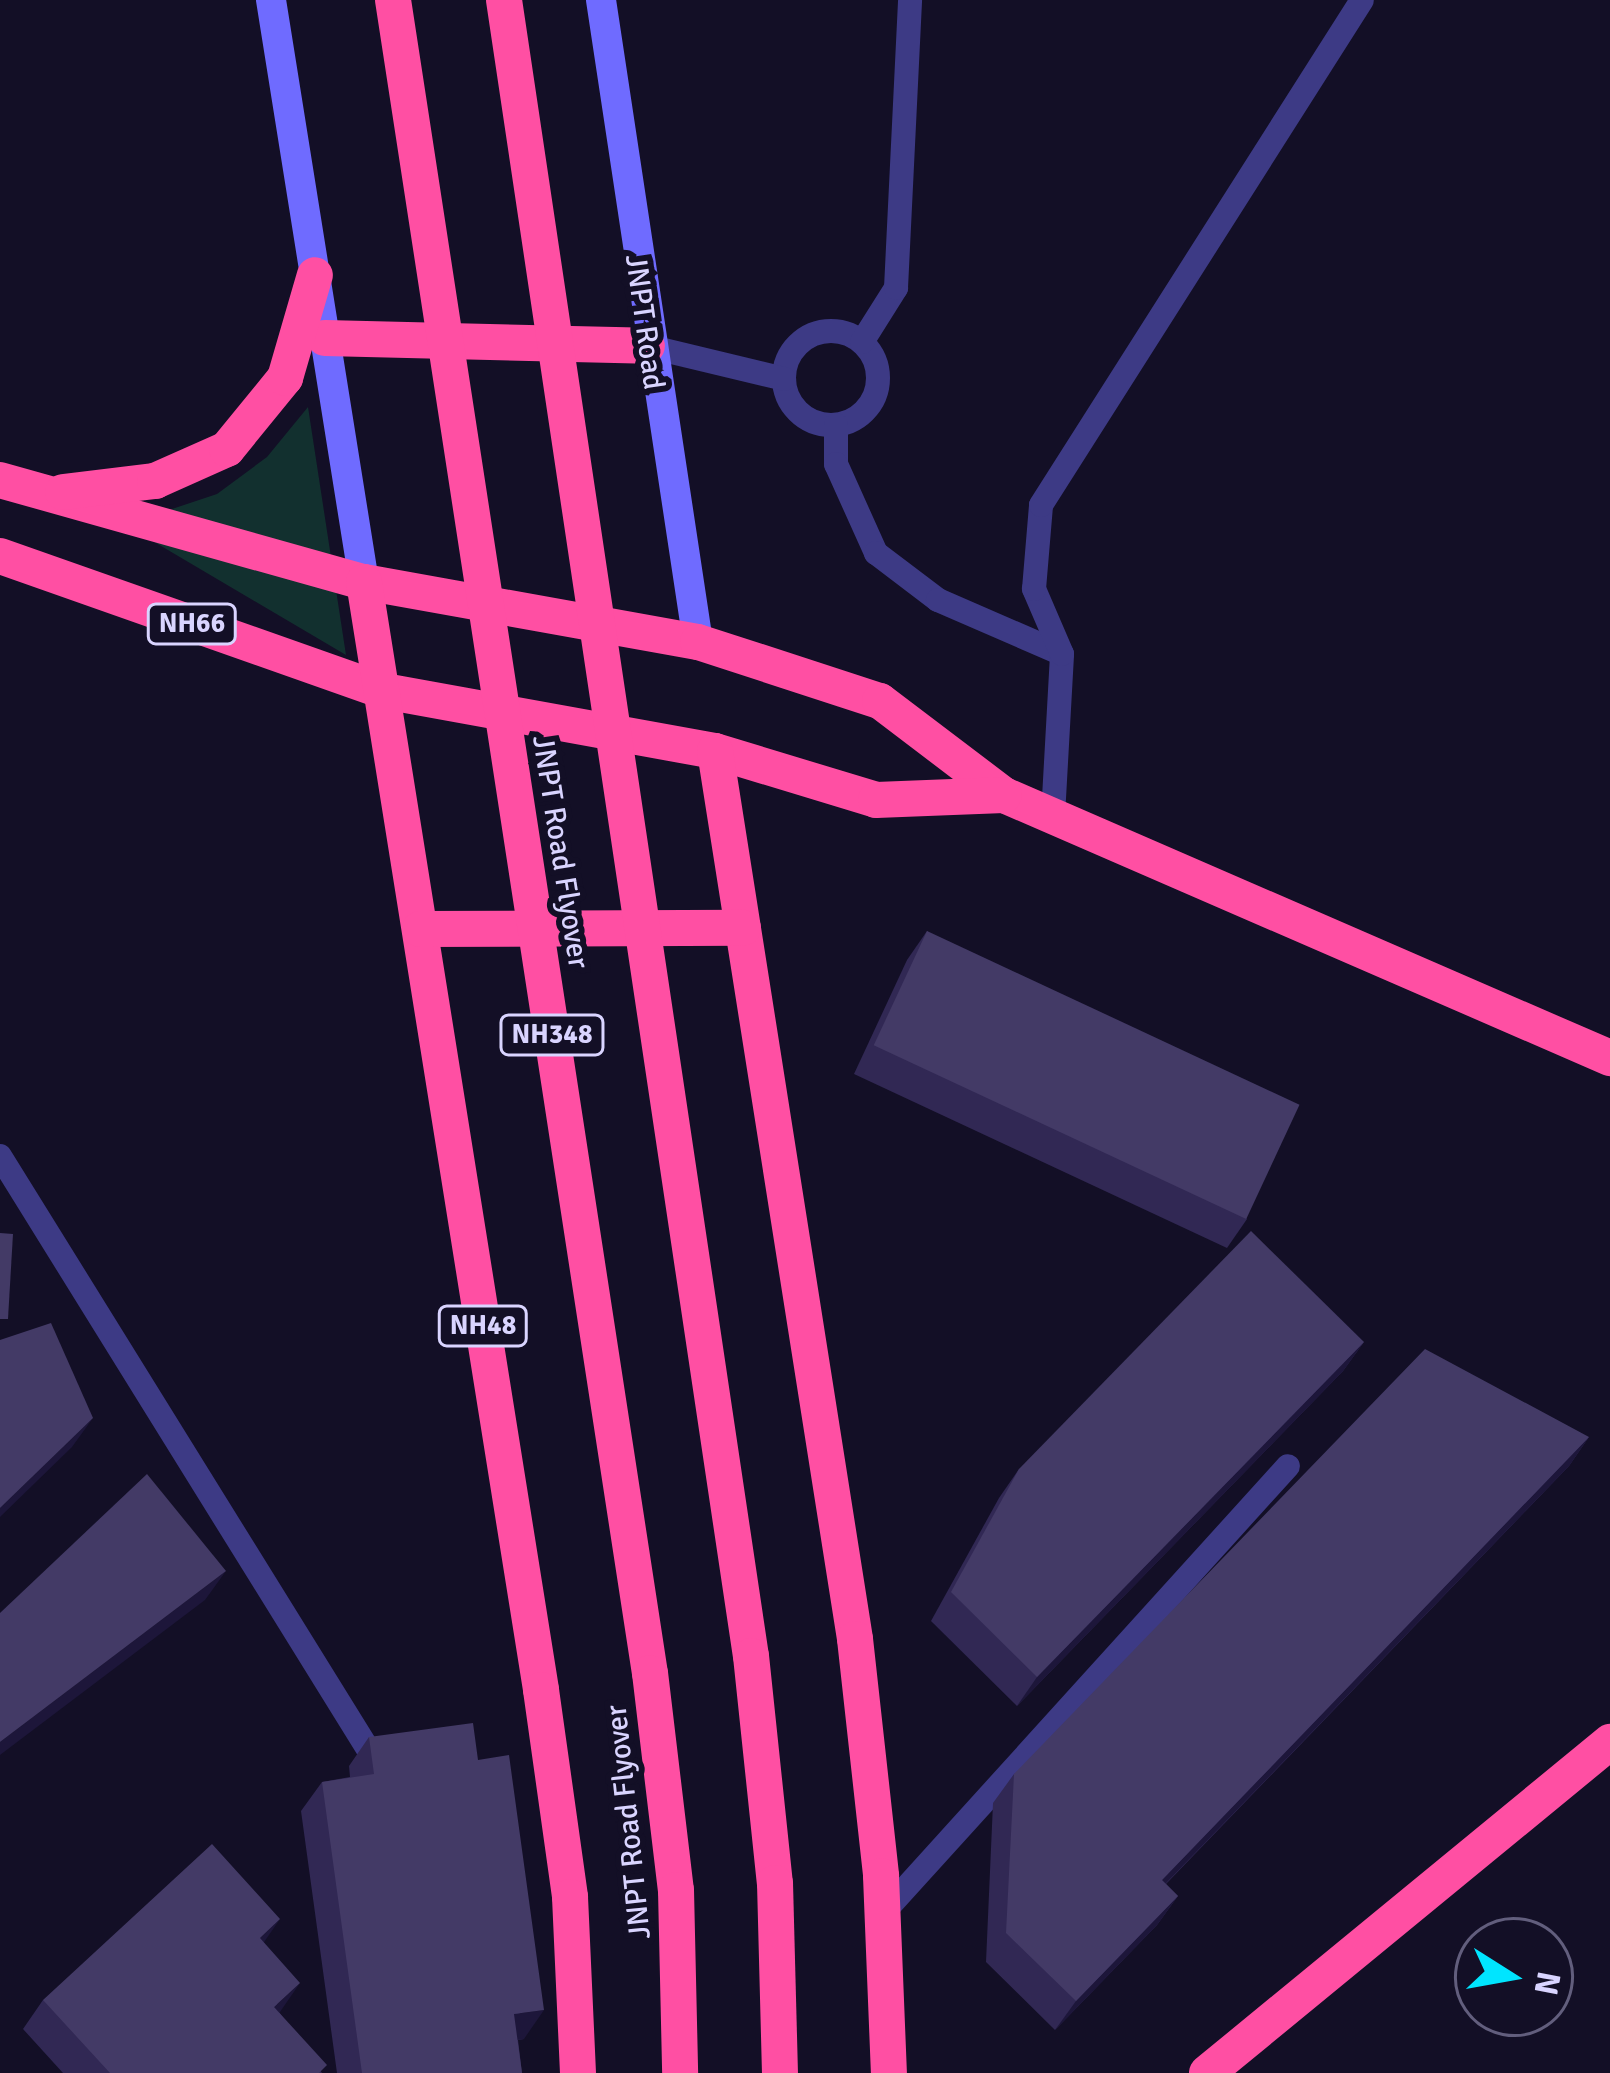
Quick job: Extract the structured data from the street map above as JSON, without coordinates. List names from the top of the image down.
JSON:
{
  "streets": {
    "highway": [
      "NH66",
      "JNPT Road Flyover",
      "NH348",
      "NH48"
    ],
    "street": ["JNPT Road"]
  },
  "crossings": [
    ["NH66", "NH48"]
  ],
  "north": "right"
}
